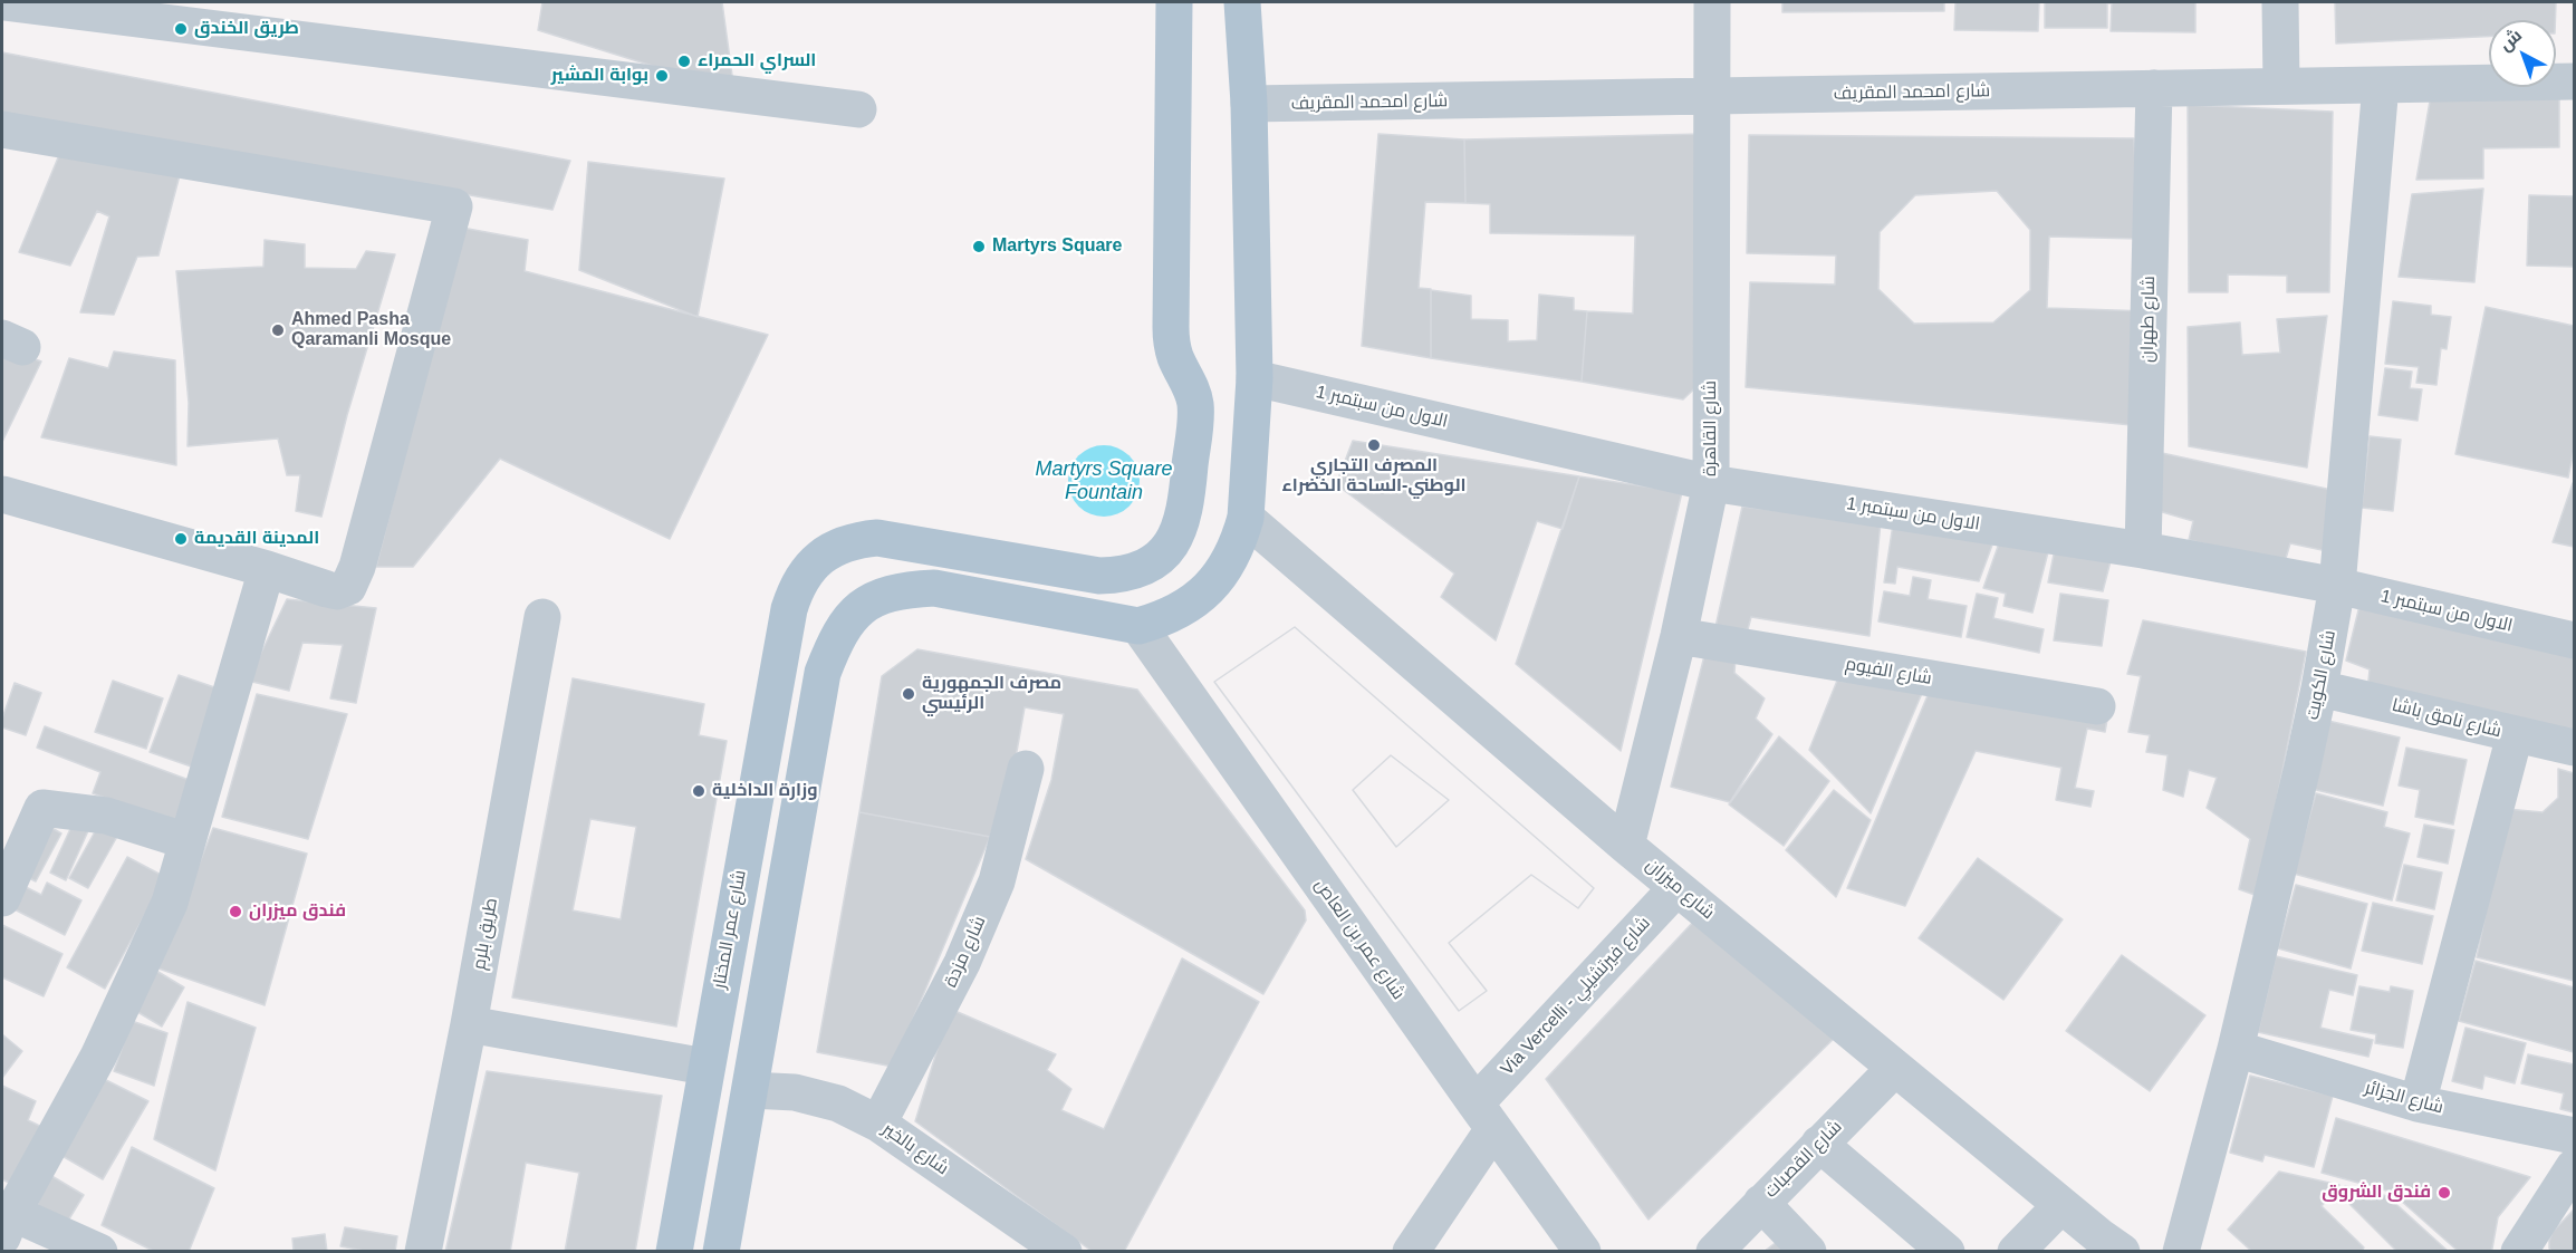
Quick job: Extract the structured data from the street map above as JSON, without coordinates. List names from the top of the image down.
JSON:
{
  "streets": {
    "main road": ["شارع عمر المختار"],
    "street": [
      "شارع امحمد المقريف",
      "شارع طهران",
      "الاول من سبتمبر 1",
      "شارع القاهرة",
      "شارع الفيوم",
      "شارع الكويت",
      "شارع نامق باشا",
      "شارع ميزران",
      "طريق بلرم",
      "شارع عمر بن العاص",
      "شارع مزدة",
      "Via Vercelli - شارع فيرتشيلي",
      "شارع الجزائر",
      "شارع بالخير",
      "شارع القصبات"
    ]
  },
  "crossings": [
    ["شارع امحمد المقريف", "شارع طهران"],
    ["شارع امحمد المقريف", "شارع القاهرة"],
    ["شارع امحمد المقريف", "شارع الكويت"],
    ["شارع طهران", "الاول من سبتمبر 1"],
    ["الاول من سبتمبر 1", "شارع القاهرة"],
    ["الاول من سبتمبر 1", "شارع الكويت"],
    ["شارع القاهرة", "شارع الفيوم"],
    ["شارع القاهرة", "شارع ميزران"],
    ["شارع الكويت", "شارع نامق باشا"],
    ["شارع الكويت", "شارع الجزائر"],
    ["شارع ميزران", "Via Vercelli - شارع فيرتشيلي"],
    ["شارع ميزران", "شارع القصبات"],
    ["شارع عمر بن العاص", "Via Vercelli - شارع فيرتشيلي"],
    ["شارع مزدة", "شارع بالخير"]
  ],
  "water": ["Martyrs Square Fountain"],
  "places": [
    "طريق الخندق",
    "السراي الحمراء",
    "بوابة المشير",
    "Martyrs Square",
    "Ahmed Pasha Qaramanli Mosque",
    "المصرف التجاري الوطني-الساحة الخضراء",
    "المدينة القديمة",
    "مصرف الجمهورية الرئيسي",
    "وزارة الداخلية",
    "فندق ميزران",
    "فندق الشروق"
  ],
  "north": "top left"
}
